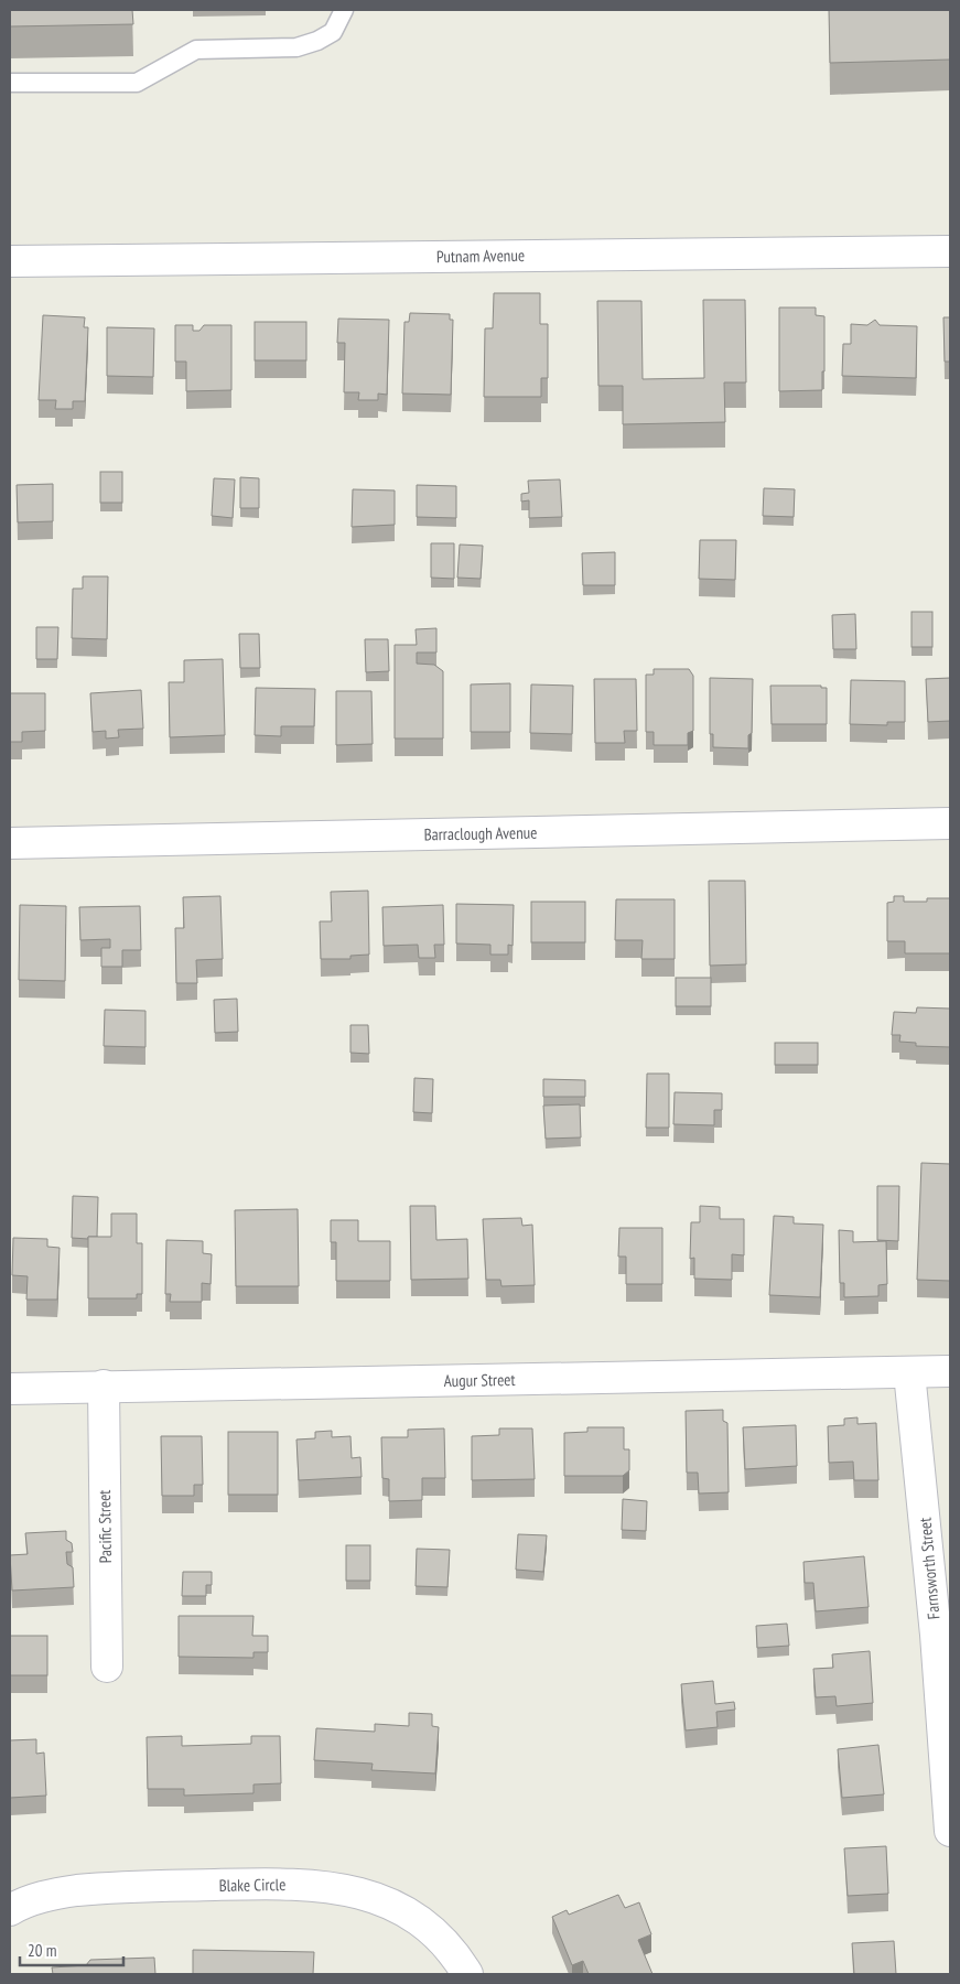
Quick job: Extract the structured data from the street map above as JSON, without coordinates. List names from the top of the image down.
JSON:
{
  "streets": {
    "street": [
      "Putnam Avenue",
      "Barraclough Avenue",
      "Augur Street",
      "Pacific Street",
      "Farnsworth Street",
      "Blake Circle"
    ]
  },
  "crossings": [
    ["Augur Street", "Pacific Street"],
    ["Augur Street", "Farnsworth Street"]
  ],
  "scale_bar": "20 m"
}
